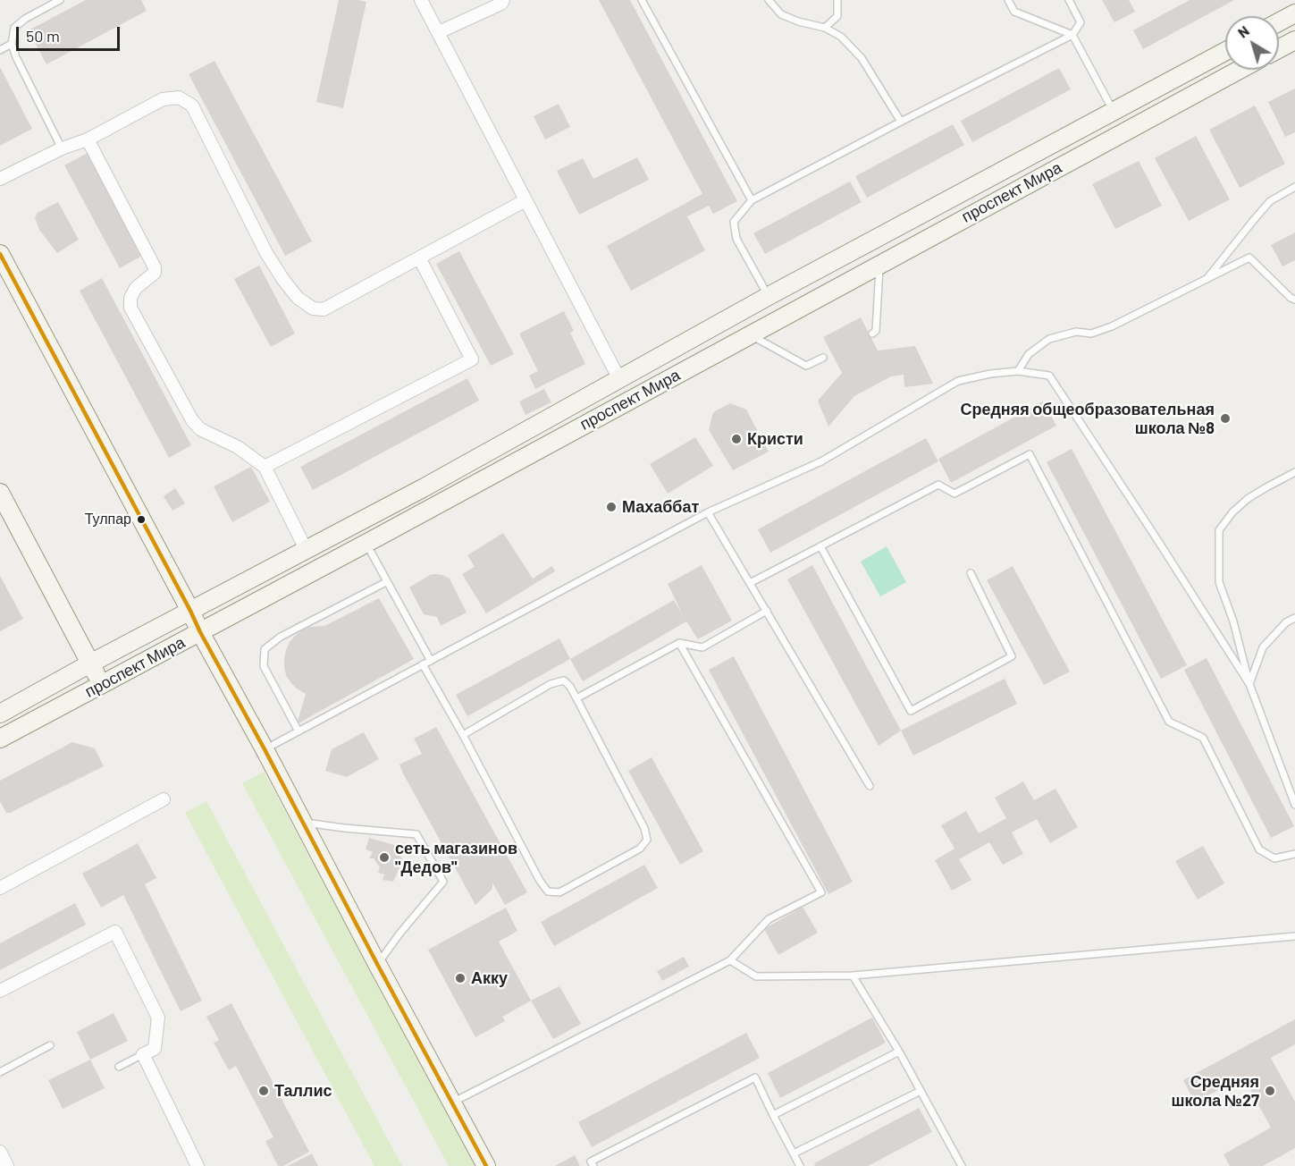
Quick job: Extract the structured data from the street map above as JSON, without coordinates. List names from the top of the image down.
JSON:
{
  "streets": {
    "main road": ["проспект Мира"]
  },
  "places": [
    "Средняя общеобразовательная школа №8",
    "Кристи",
    "Махаббат",
    "Тулпар",
    "сеть магазинов \"Дедов\"",
    "Акку",
    "Таллис",
    "Средняя школа №27"
  ],
  "scale_bar": "50 m",
  "north": "top left"
}
